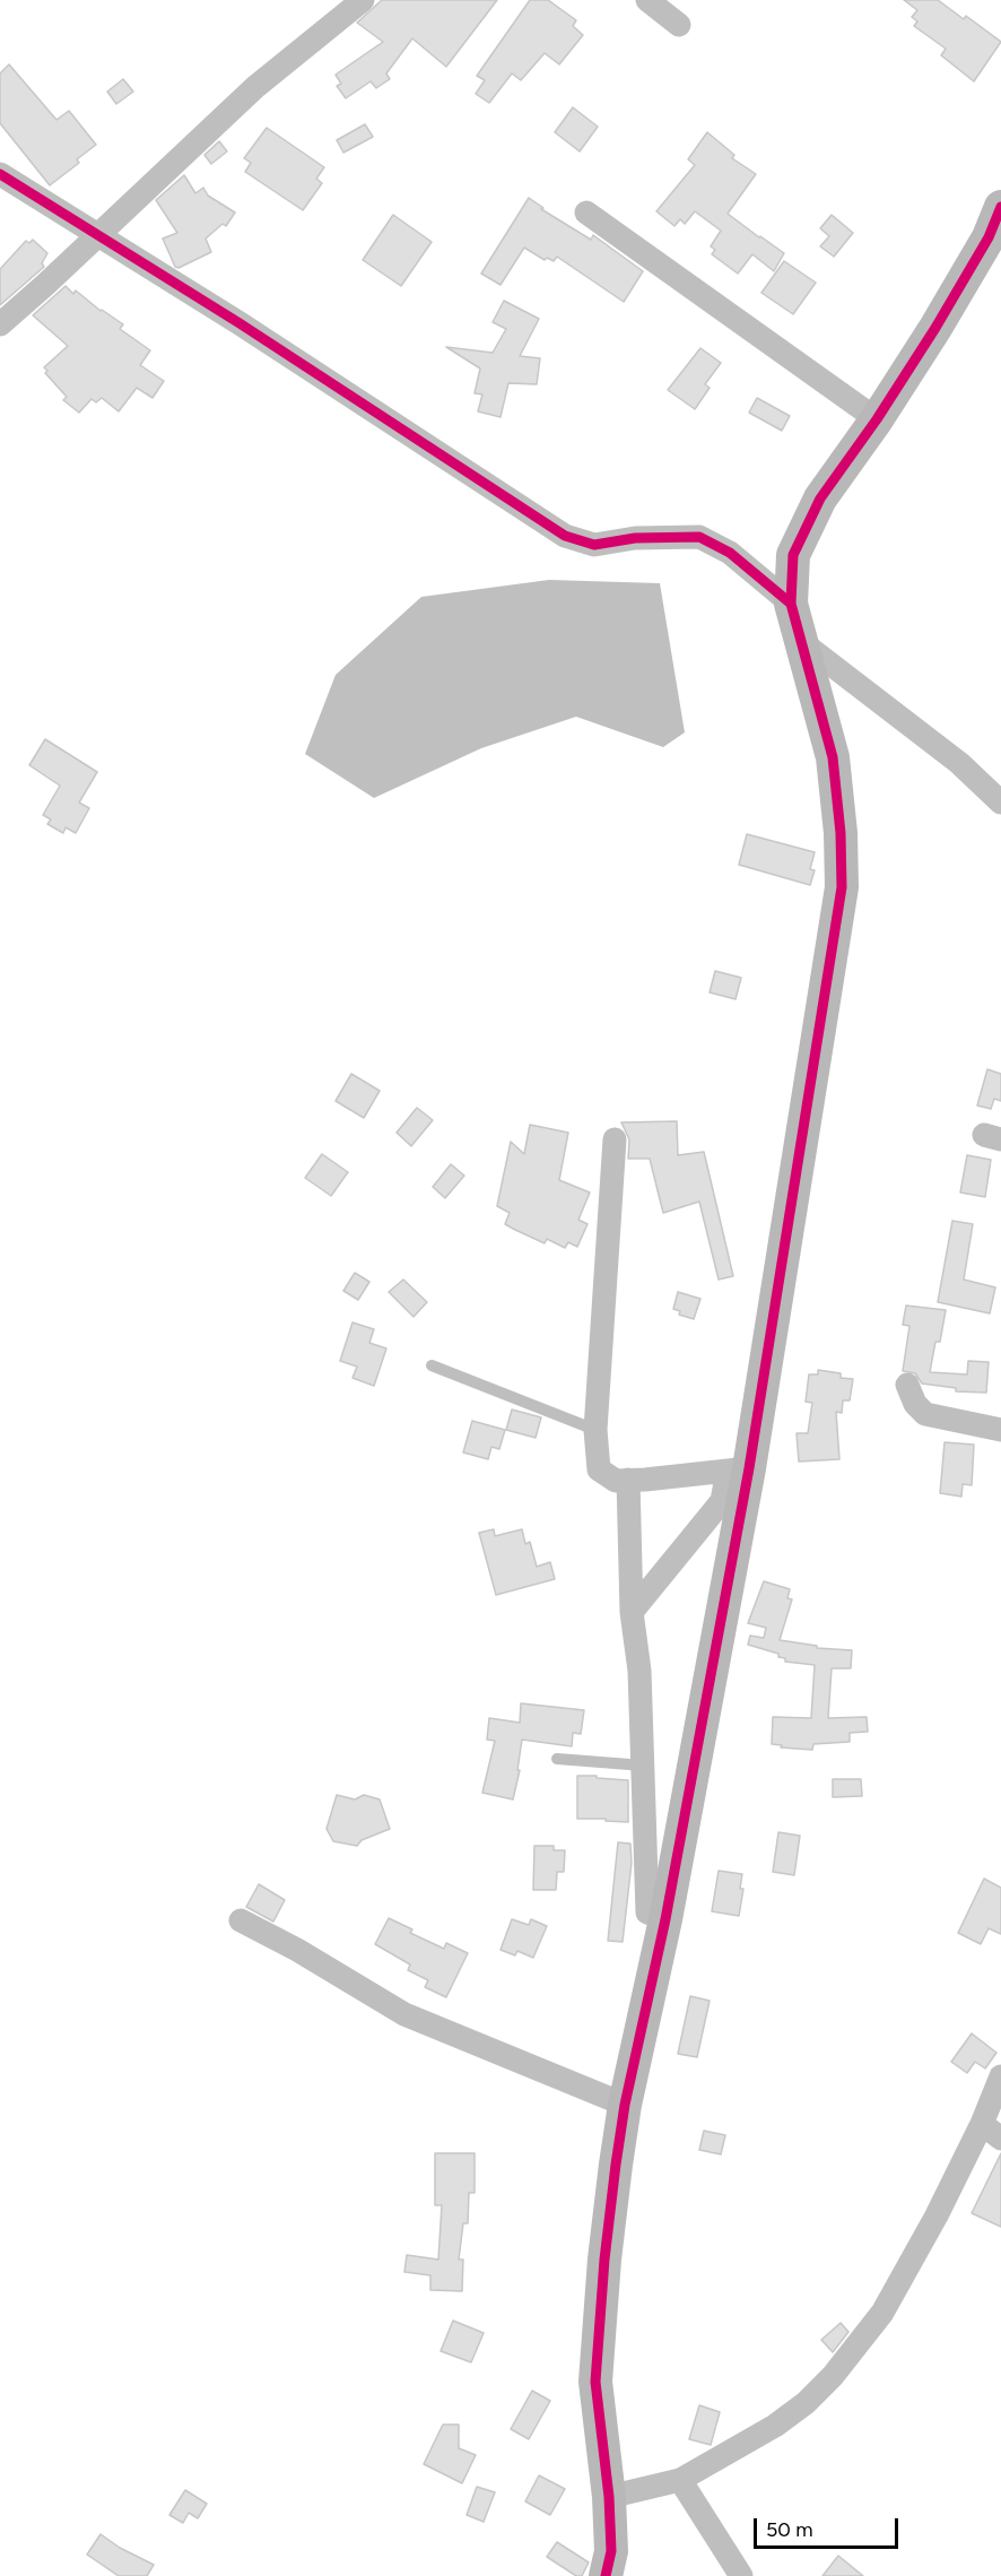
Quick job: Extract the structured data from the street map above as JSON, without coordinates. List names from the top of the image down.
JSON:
{
  "scale_bar": "50 m"
}
